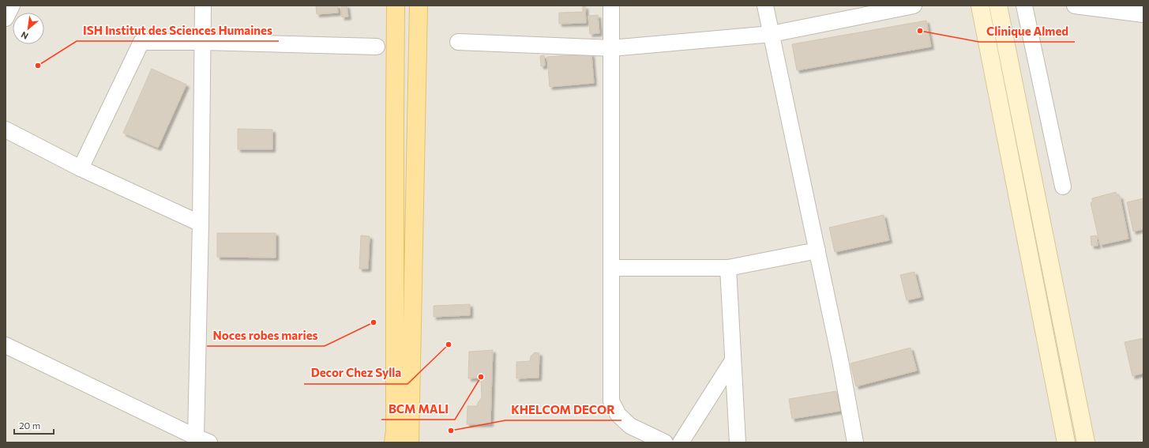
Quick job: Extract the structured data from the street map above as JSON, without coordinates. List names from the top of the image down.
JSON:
{
  "places": [
    "Clinique Almed",
    "ISH Institut des Sciences Humaines",
    "Noces robes maries",
    "Decor Chez Sylla",
    "BCM MALI",
    "KHELCOM DECOR"
  ],
  "scale_bar": "20 m",
  "north": "bottom left"
}
